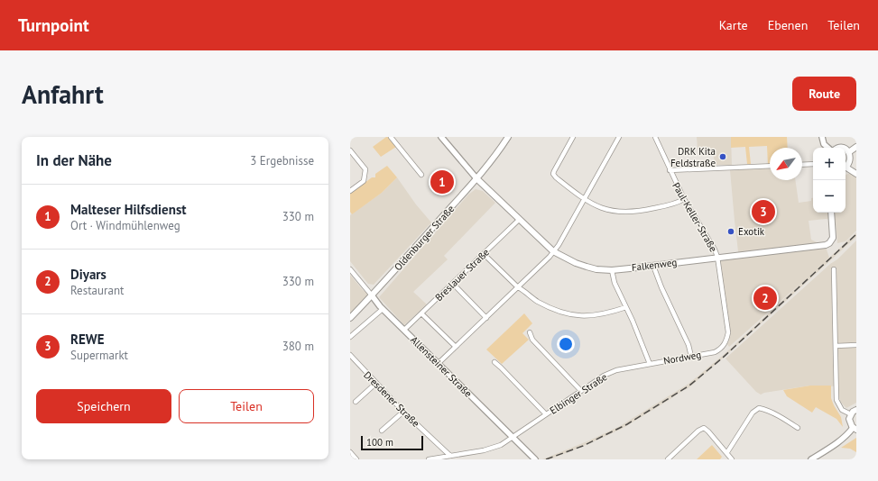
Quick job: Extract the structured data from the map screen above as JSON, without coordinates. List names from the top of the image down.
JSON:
{
  "streets": {
    "main road": ["Oldenburger Straße", "Falkenweg"],
    "street": [
      "Paul-Keller-Straße",
      "Breslauer Straße",
      "Nordweg",
      "Allensteiner Straße",
      "Elbinger Straße",
      "Dresdener Straße"
    ]
  },
  "crossings": [
    ["Paul-Keller-Straße", "Falkenweg"],
    ["Paul-Keller-Straße", "Nordweg"],
    ["Oldenburger Straße", "Falkenweg"],
    ["Oldenburger Straße", "Allensteiner Straße"],
    ["Falkenweg", "Breslauer Straße"],
    ["Falkenweg", "Nordweg"],
    ["Breslauer Straße", "Allensteiner Straße"],
    ["Nordweg", "Elbinger Straße"],
    ["Allensteiner Straße", "Elbinger Straße"],
    ["Elbinger Straße", "Dresdener Straße"]
  ],
  "places": ["DRK Kita Feldstraße", "Exotik"],
  "scale_bar": "100 m",
  "north": "bottom left",
  "page": {
    "header": "Turnpoint",
    "nav": ["Karte", "Ebenen", "Teilen"],
    "buttons": [
      "Route",
      ["Speichern", "Teilen"]
    ],
    "title": "Anfahrt",
    "heading": ["In der Nähe", "3 Ergebnisse"],
    "map_buttons": ["+", "−"],
    "pins": ["1", "3", "2"],
    "list": [
      {
        "mark": "1",
        "name": "Malteser Hilfsdienst",
        "note": "Ort · Windmühlenweg",
        "value": "330 m"
      },
      {
        "mark": "2",
        "name": "Diyars",
        "note": "Restaurant",
        "value": "330 m"
      },
      {
        "mark": "3",
        "name": "REWE",
        "note": "Supermarkt",
        "value": "380 m"
      }
    ],
    "scale": "100 m"
  }
}
